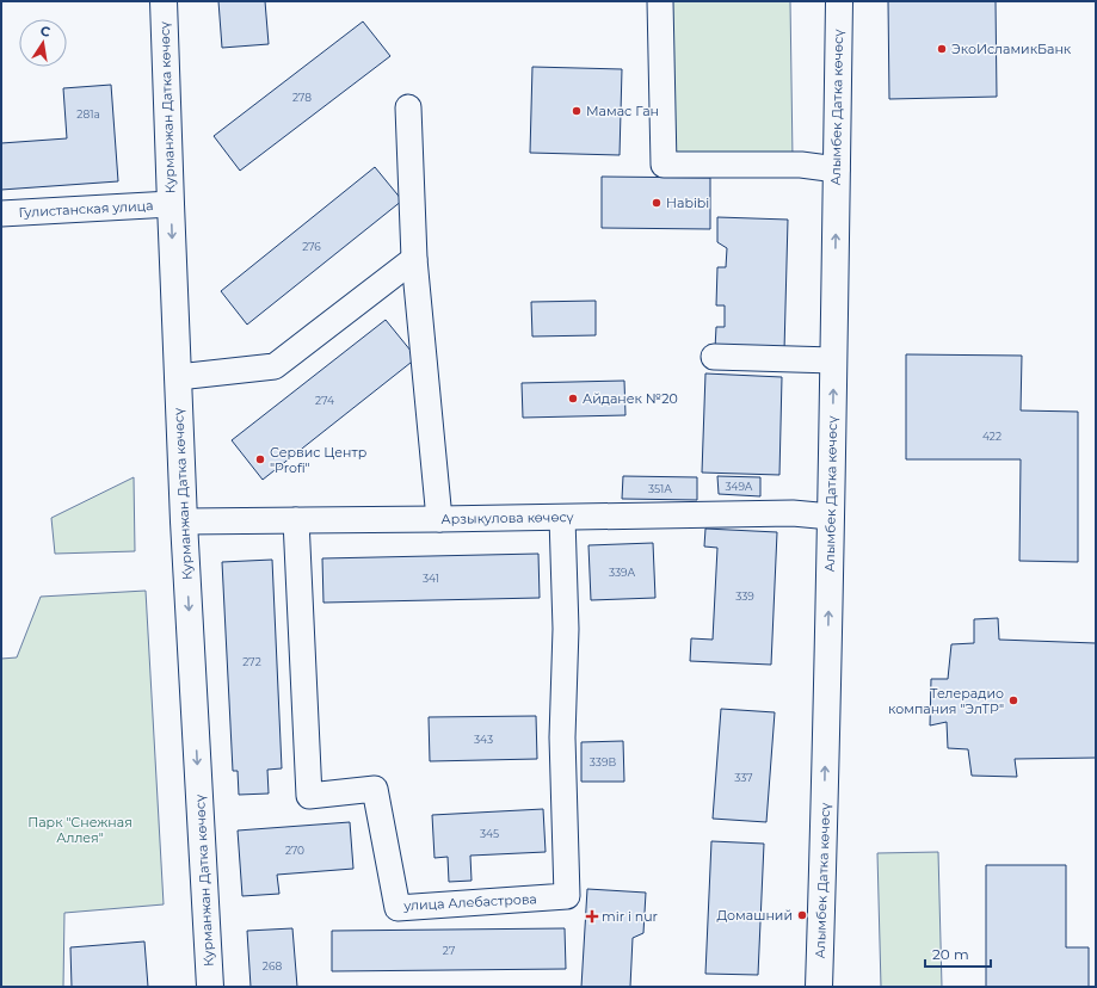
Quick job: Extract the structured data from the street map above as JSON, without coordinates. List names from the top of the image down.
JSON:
{
  "streets": {
    "main road": ["Курманжан Датка көчөсү", "Алымбек Датка көчөсү"],
    "street": ["Гулистанская улица", "Арзыкулова көчөсү", "улица Алебастрова"]
  },
  "crossings": [
    ["Курманжан Датка көчөсү", "Гулистанская улица"],
    ["Курманжан Датка көчөсү", "Арзыкулова көчөсү"],
    ["Алымбек Датка көчөсү", "Арзыкулова көчөсү"],
    ["Арзыкулова көчөсү", "улица Алебастрова"]
  ],
  "one_way": ["Курманжан Датка көчөсү", "Алымбек Датка көчөсү"],
  "parks": ["Парк \"Снежная Аллея\""],
  "places": {
    "other": [
      "ЭкоИсламикБанк",
      "Мамас Ган",
      "Habibi",
      "Айданек №20",
      "Сервис Центр \"Profi\"",
      "Телерадио компания \"ЭлТР\"",
      "Домашний"
    ],
    "health": ["mir i nur"]
  },
  "house_numbers": [
    "278",
    "281а",
    "276",
    "274",
    "422",
    "349А",
    "351А",
    "339А",
    "341",
    "339",
    "272",
    "343",
    "339В",
    "337",
    "345",
    "270",
    "27",
    "268"
  ],
  "scale_bar": "20 m",
  "north": "top"
}
